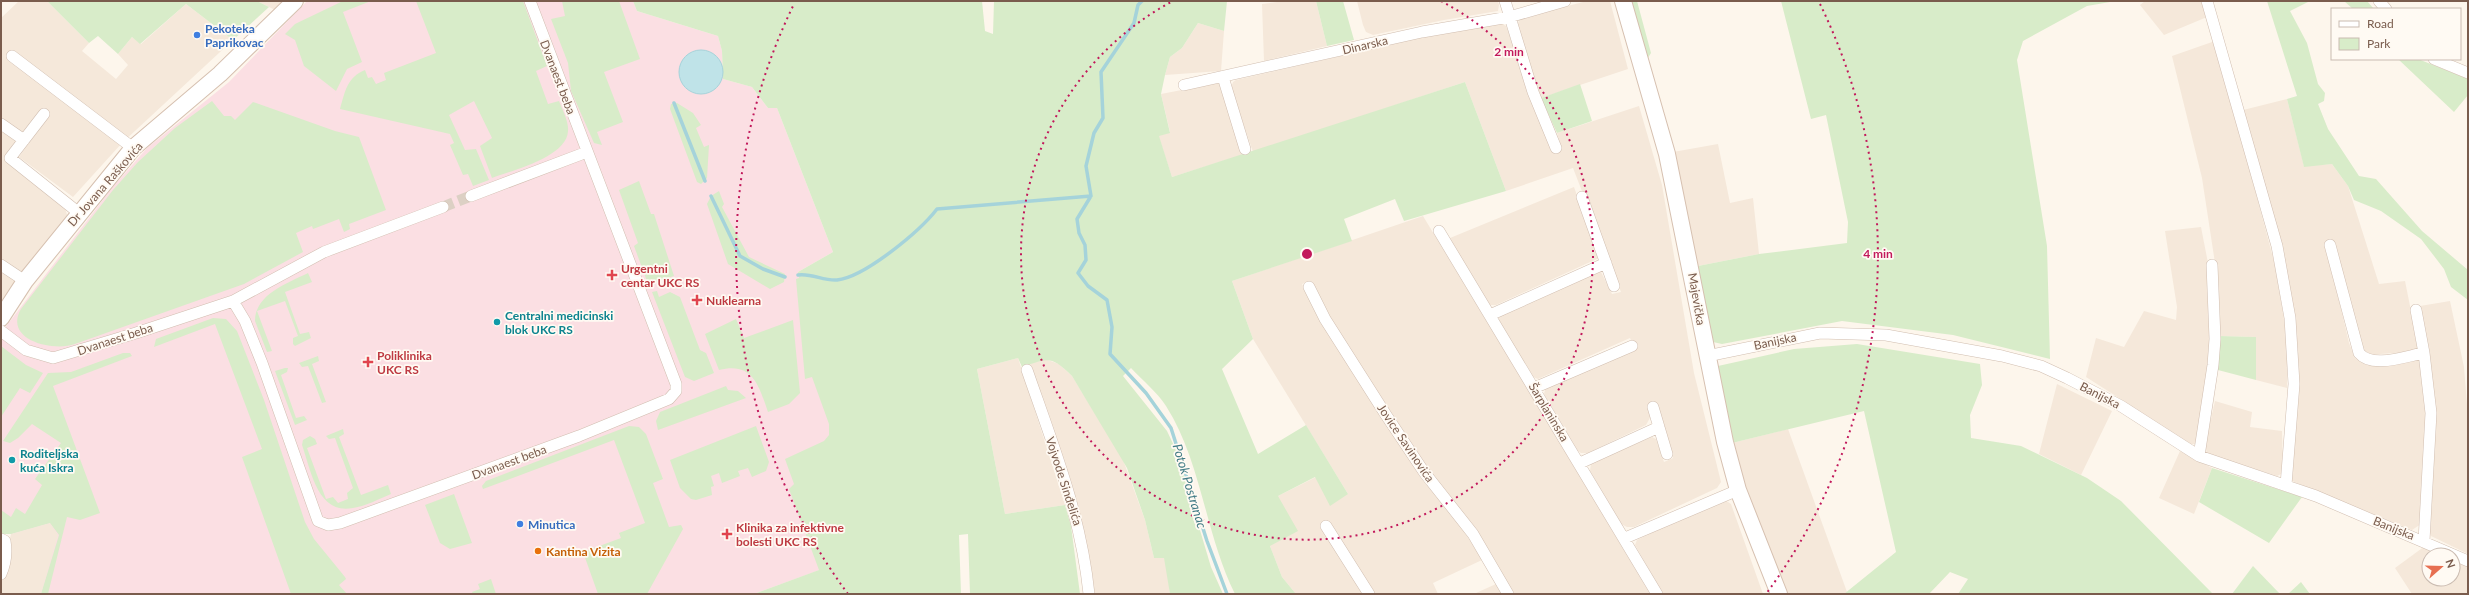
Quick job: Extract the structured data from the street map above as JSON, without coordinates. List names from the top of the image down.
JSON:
{
  "streets": {
    "street": [
      "Dinarska",
      "Dvanaest beba",
      "Dr Jovana Raškovića",
      "Majevička",
      "Banijska",
      "Šarplaninska",
      "Jovice Savinovića",
      "Vojvode Sinđelića"
    ]
  },
  "crossings": [
    ["Majevička", "Banijska"]
  ],
  "water": ["Potok Postranac"],
  "places": {
    "other": [
      "Pekoteka Paprikovac",
      "Centralni medicinski blok UKC RS",
      "Roditeljska kuća Iskra",
      "Minutica",
      "Kantina Vizita"
    ],
    "health": [
      "Urgentni centar UKC RS",
      "Nuklearna",
      "Poliklinika UKC RS",
      "Klinika za infektivne bolesti UKC RS"
    ]
  },
  "legend": ["Road", "Park"],
  "north": "right",
  "rings": ["2 min", "4 min"]
}
